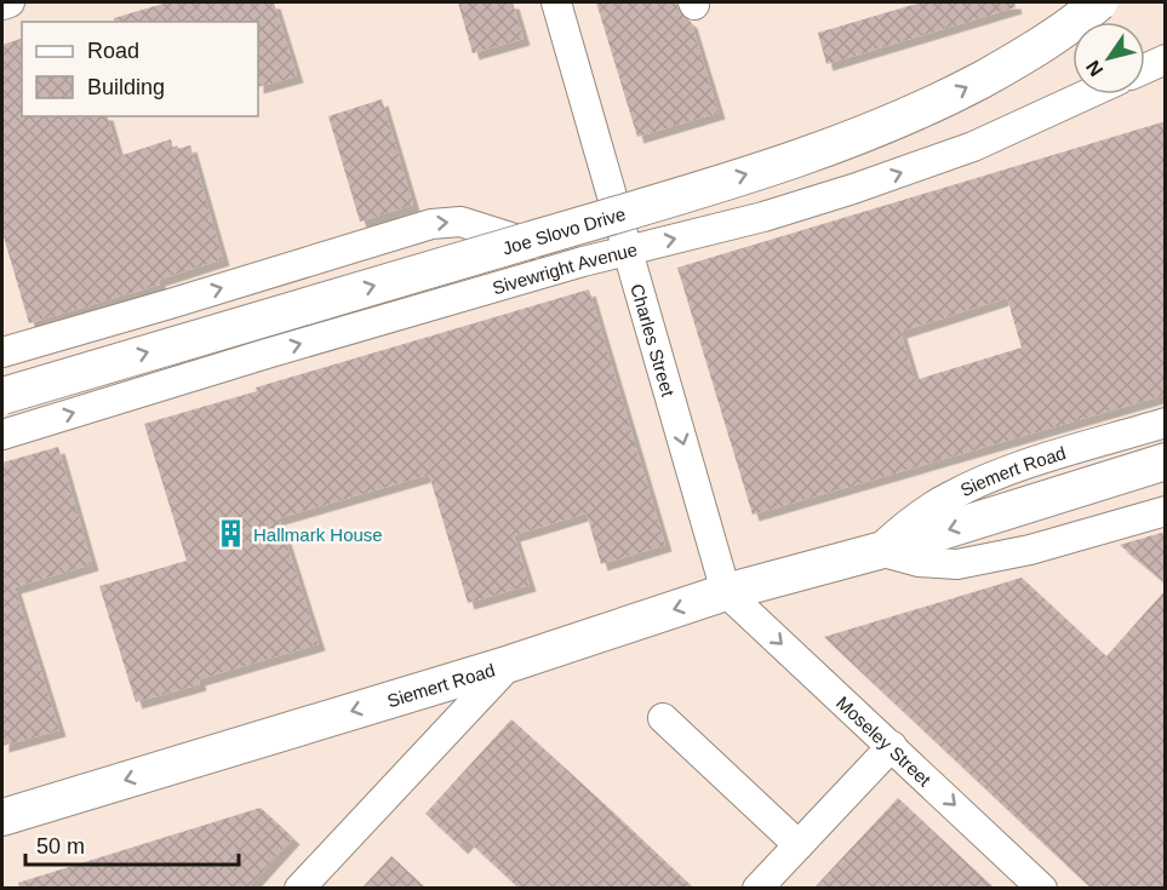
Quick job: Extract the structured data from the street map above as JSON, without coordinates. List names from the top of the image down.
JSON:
{
  "streets": {
    "main road": ["Joe Slovo Drive", "Siemert Road"],
    "street": ["Sivewright Avenue", "Charles Street", "Moseley Street"]
  },
  "crossings": [
    ["Sivewright Avenue", "Charles Street"],
    ["Charles Street", "Siemert Road"],
    ["Charles Street", "Moseley Street"],
    ["Siemert Road", "Moseley Street"]
  ],
  "one_way": ["Joe Slovo Drive", "Charles Street", "Siemert Road"],
  "places": {
    "building": ["Hallmark House"]
  },
  "legend": ["Road", "Building"],
  "scale_bar": "50 m",
  "north": "bottom left"
}
